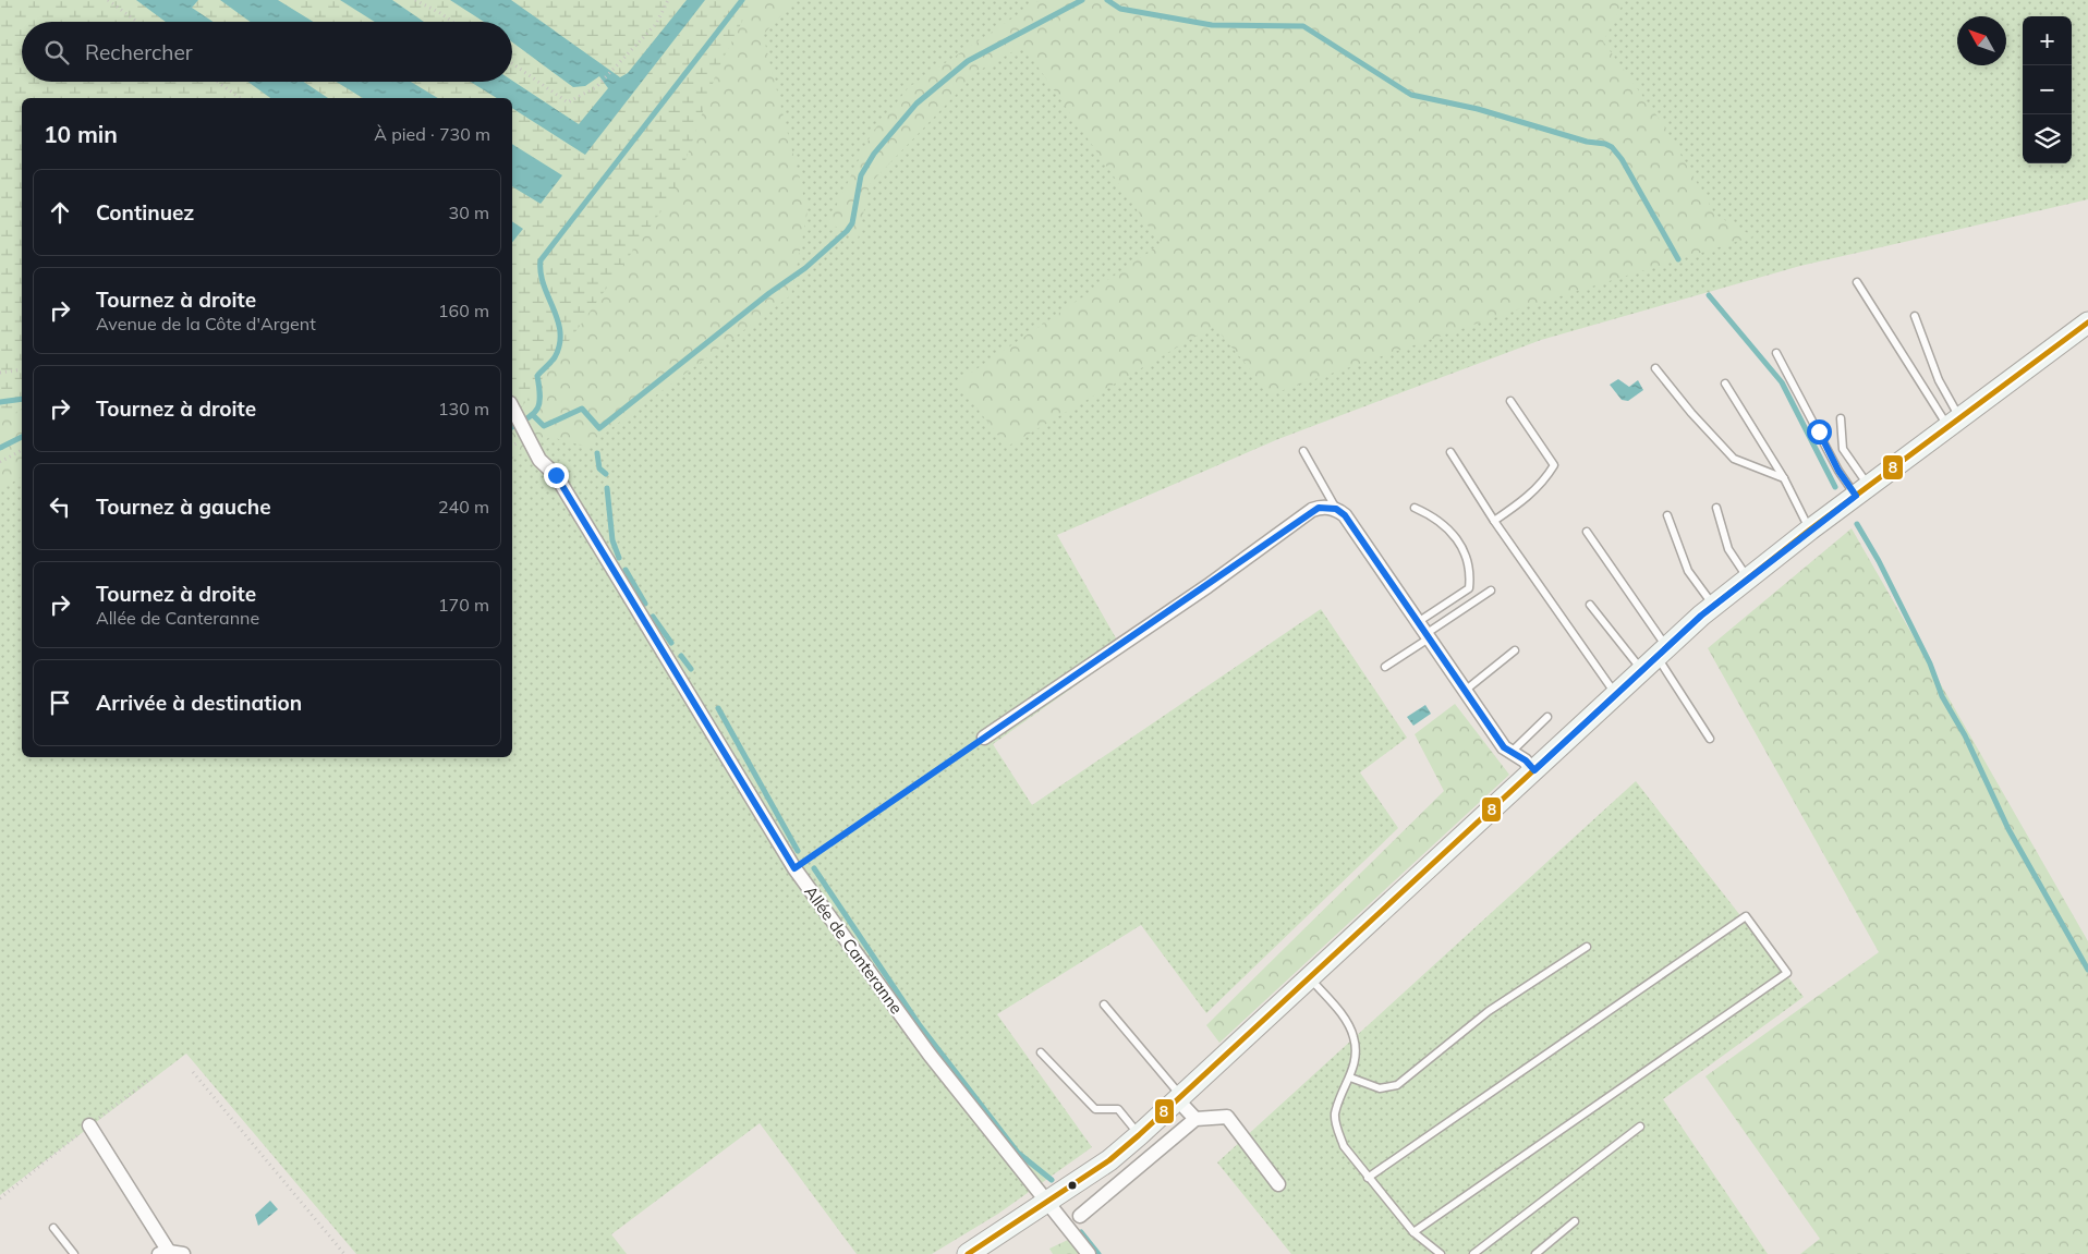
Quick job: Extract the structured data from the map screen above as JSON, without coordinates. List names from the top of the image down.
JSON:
{
  "streets": {
    "street": ["Allée de Canteranne"]
  },
  "lines": ["transit line 8"],
  "north": "top left",
  "page": {
    "map_buttons": ["+", "−"],
    "search": "Rechercher",
    "heading": ["10 min", "À pied · 730 m"],
    "list": [
      ["Continuez", "30 m"],
      ["Tournez à droite", "Avenue de la Côte d'Argent", "160 m"],
      ["Tournez à droite", "130 m"],
      ["Tournez à gauche", "240 m"],
      ["Tournez à droite", "Allée de Canteranne", "170 m"],
      "Arrivée à destination"
    ]
  }
}
